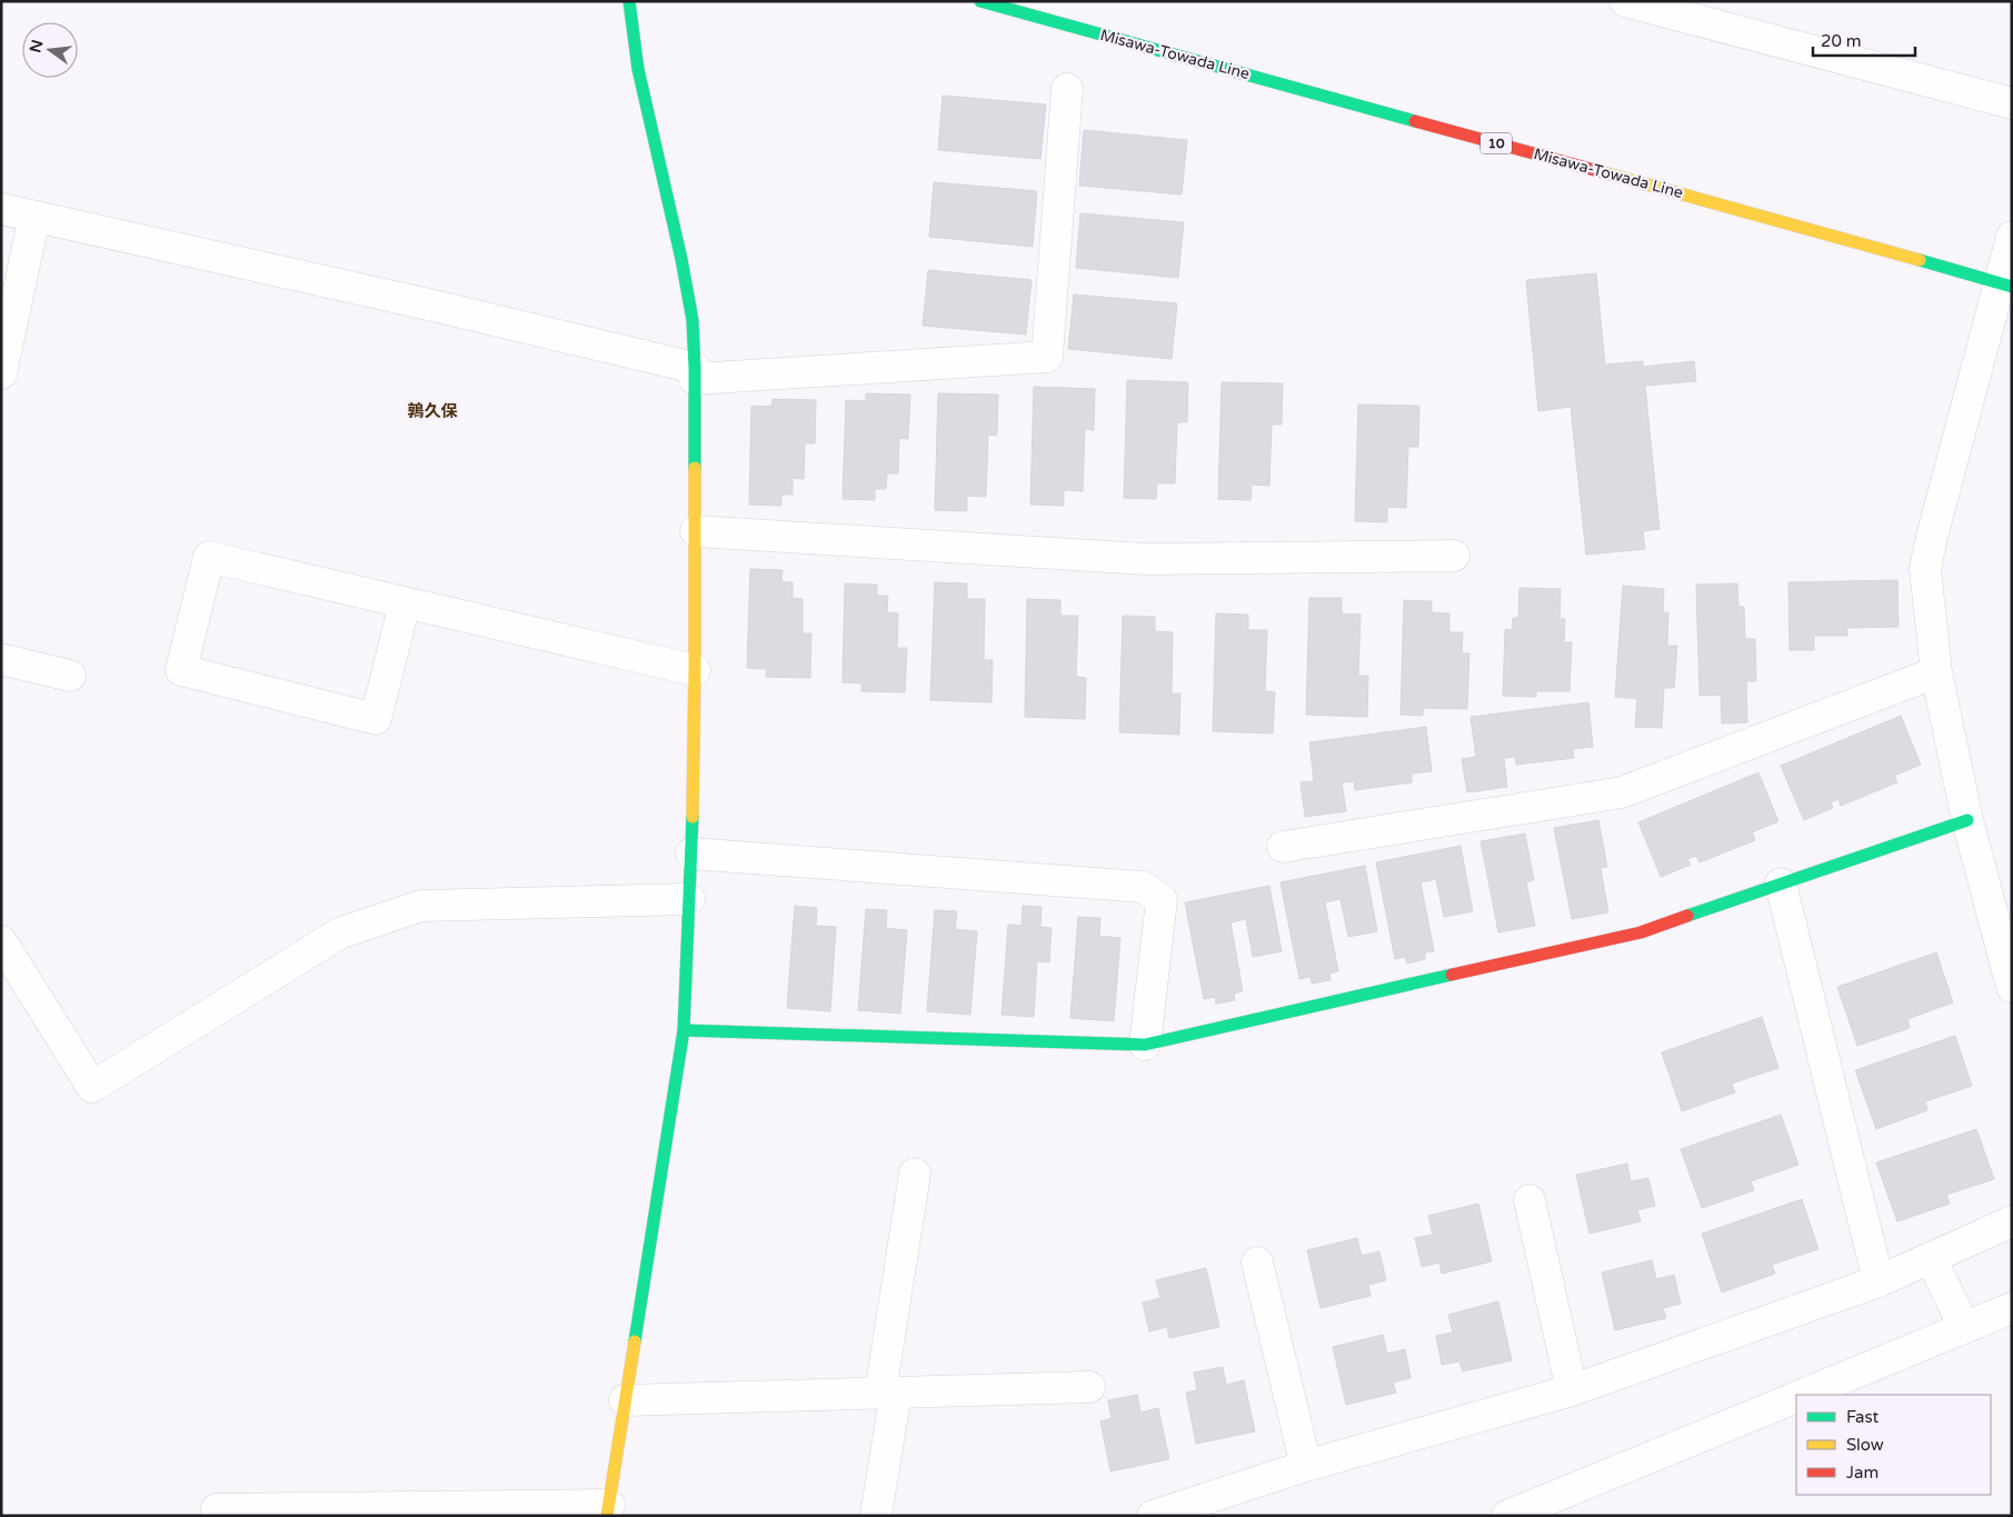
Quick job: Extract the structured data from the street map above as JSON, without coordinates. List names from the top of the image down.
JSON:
{
  "streets": {
    "street": ["Misawa-Towada Line", "10"]
  },
  "districts": ["鶉久保"],
  "legend": ["Fast", "Slow", "Jam"],
  "scale_bar": "20 m",
  "north": "left"
}
